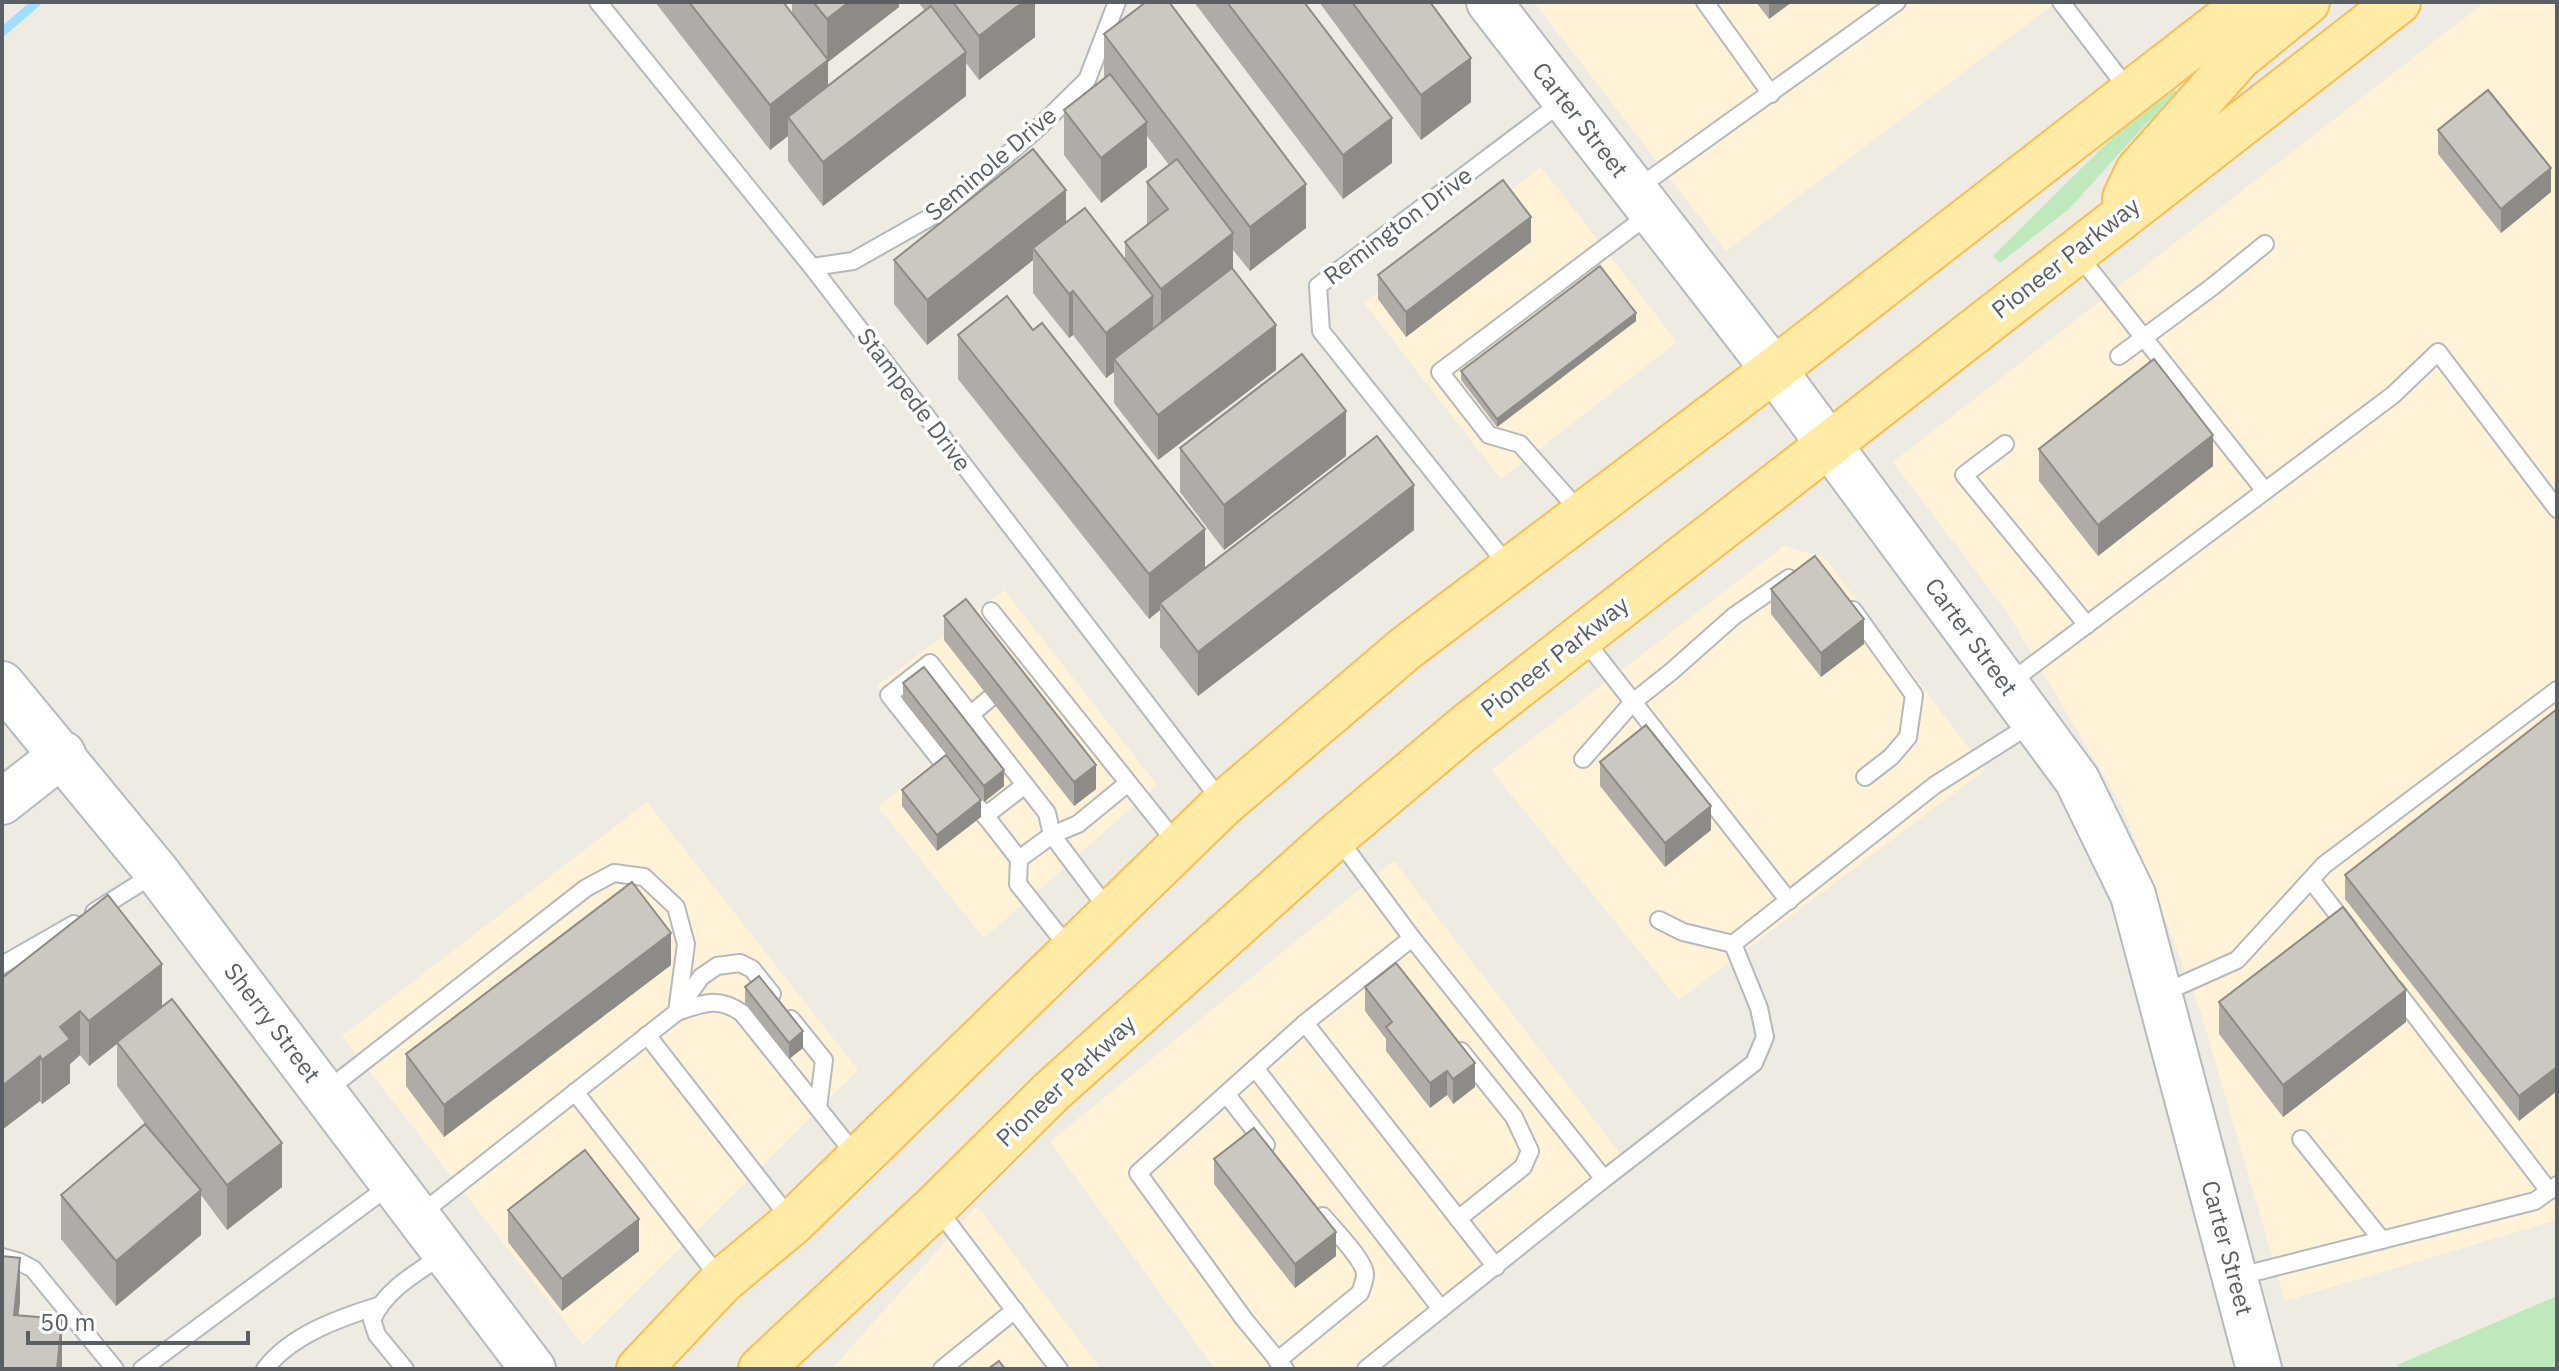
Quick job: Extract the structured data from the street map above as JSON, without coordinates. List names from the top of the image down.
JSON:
{
  "streets": {
    "main road": ["Pioneer Parkway"],
    "street": ["Carter Street", "Sherry Street"],
    "lane": ["Seminole Drive", "Remington Drive", "Stampede Drive"]
  },
  "crossings": [
    ["Carter Street", "Remington Drive"],
    ["Carter Street", "Pioneer Parkway"],
    ["Seminole Drive", "Stampede Drive"]
  ],
  "scale_bar": "50 m"
}
